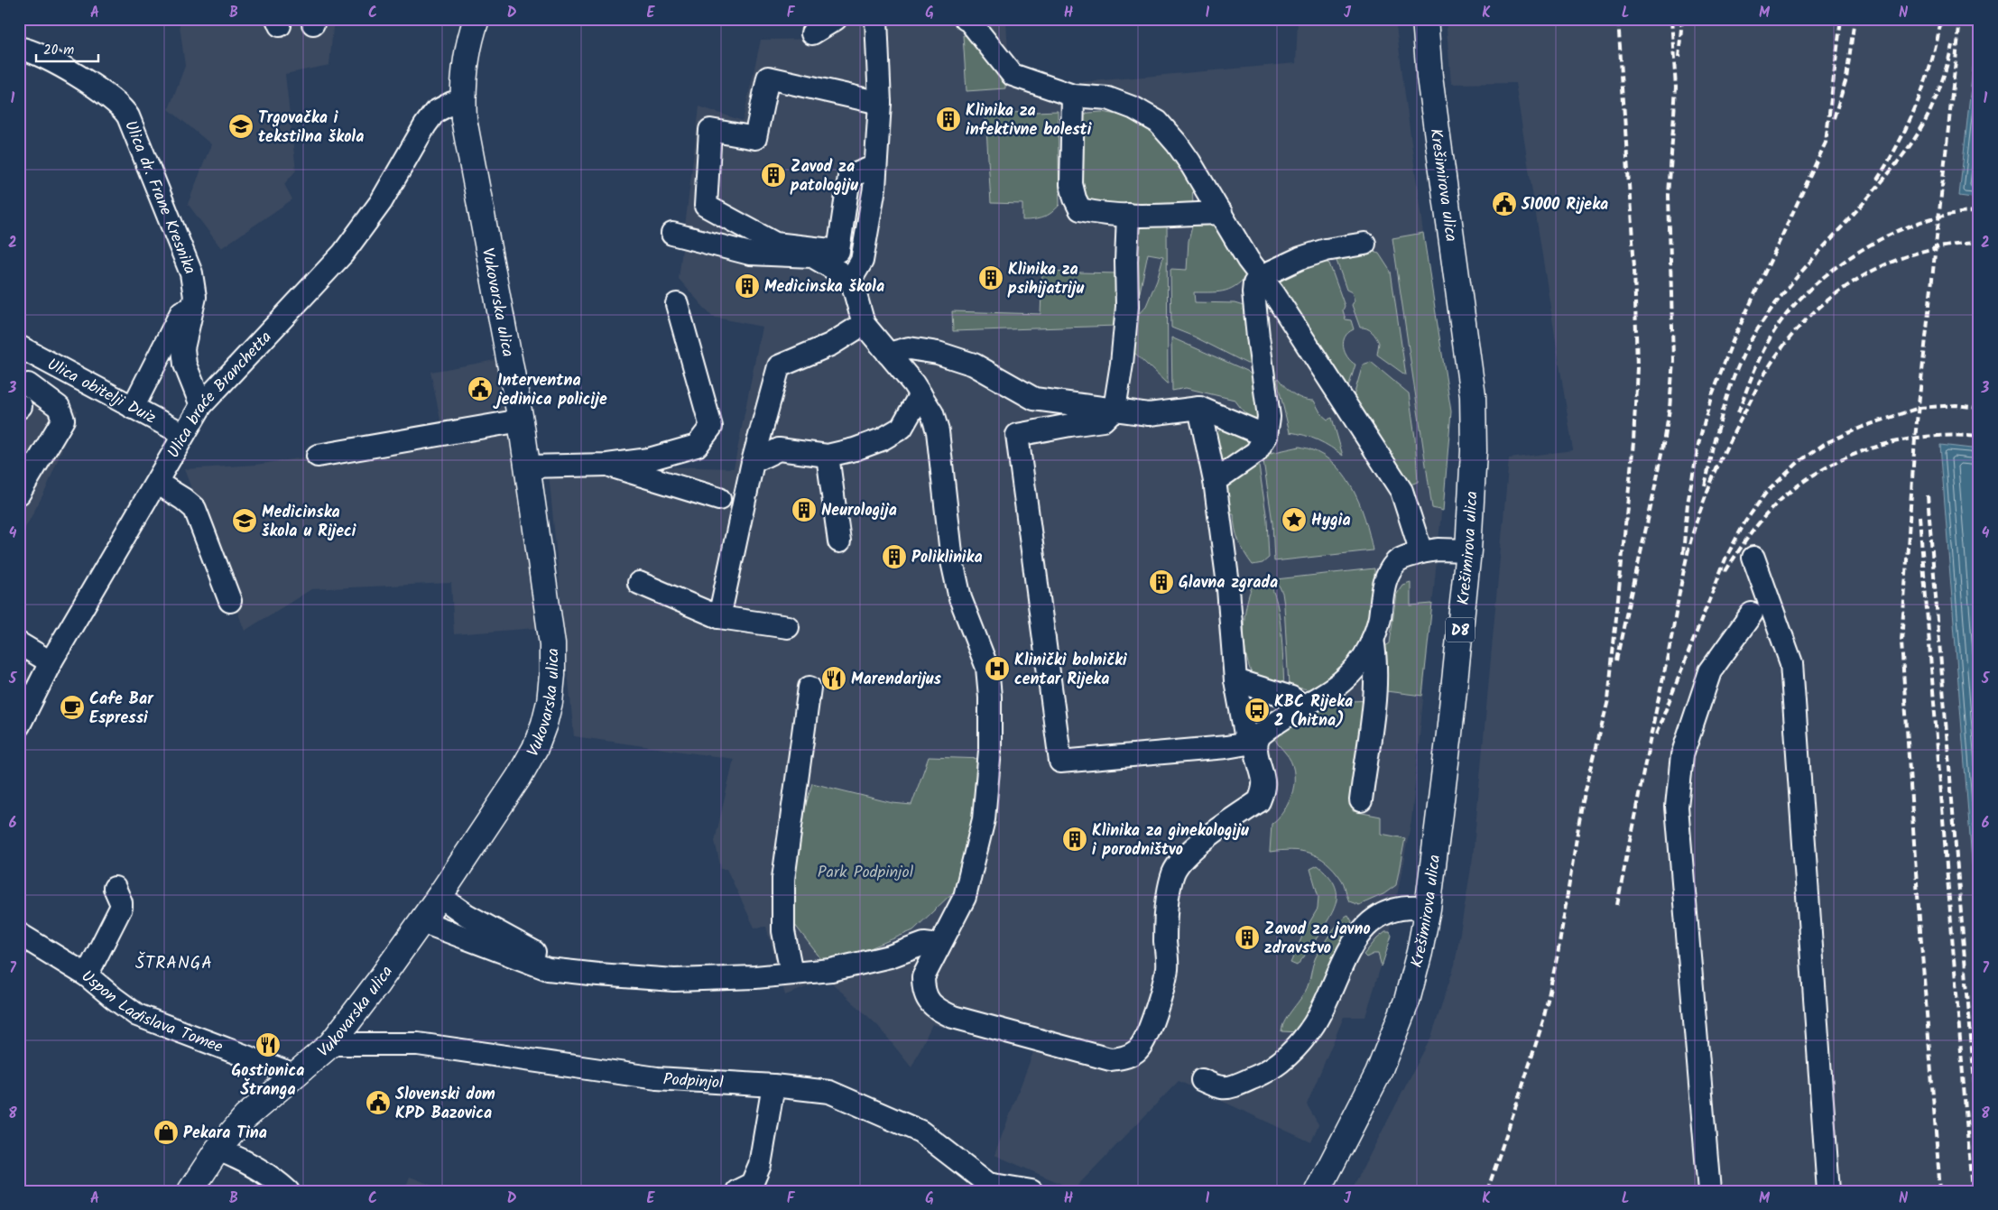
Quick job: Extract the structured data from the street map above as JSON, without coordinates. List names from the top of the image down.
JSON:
{
  "streets": {
    "main road": ["Krešimirova ulica", "Vukovarska ulica", "D8"],
    "street": [
      "Ulica dr. Frane Kresnika",
      "Ulica obitelji Duiz",
      "Ulica braće Branchetta",
      "Uspon Ladislava Tomee",
      "Podpinjol"
    ]
  },
  "crossings": [
    ["Ulica dr. Frane Kresnika", "Ulica braće Branchetta"],
    ["Vukovarska ulica", "Ulica braće Branchetta"],
    ["Vukovarska ulica", "Uspon Ladislava Tomee"],
    ["Vukovarska ulica", "Podpinjol"],
    ["Ulica obitelji Duiz", "Ulica braće Branchetta"]
  ],
  "districts": ["ŠTRANGA"],
  "parks": ["Park Podpinjol"],
  "places": {
    "building": [
      "Klinika za infektivne bolesti",
      "Zavod za patologiju",
      "Klinika za psihijatriju",
      "Medicinska škola",
      "Neurologija",
      "Poliklinika",
      "Glavna zgrada",
      "Klinika za ginekologiju i porodništvo",
      "Zavod za javno zdravstvo"
    ],
    "school or university": ["Trgovačka i tekstilna škola", "Medicinska škola u Rijeci"],
    "public building": ["51000 Rijeka", "Interventna jedinica policije", "Slovenski dom KPD Bazovica"],
    "place": ["Hygia"],
    "hospital": ["Klinički bolnički centar Rijeka"],
    "restaurant": ["Marendarijus", "Gostionica Štranga"],
    "cafe": ["Cafe Bar Espressi"],
    "bus stop": ["KBC Rijeka 2 (hitna)"],
    "shop": ["Pekara Tina"]
  },
  "scale_bar": "20 m",
  "grid": {
    "columns": [
      "A",
      "B",
      "C",
      "D",
      "E",
      "F",
      "G",
      "H",
      "I",
      "J",
      "K",
      "L",
      "M",
      "N"
    ],
    "rows": [
      "1",
      "2",
      "3",
      "4",
      "5",
      "6",
      "7",
      "8"
    ]
  }
}
